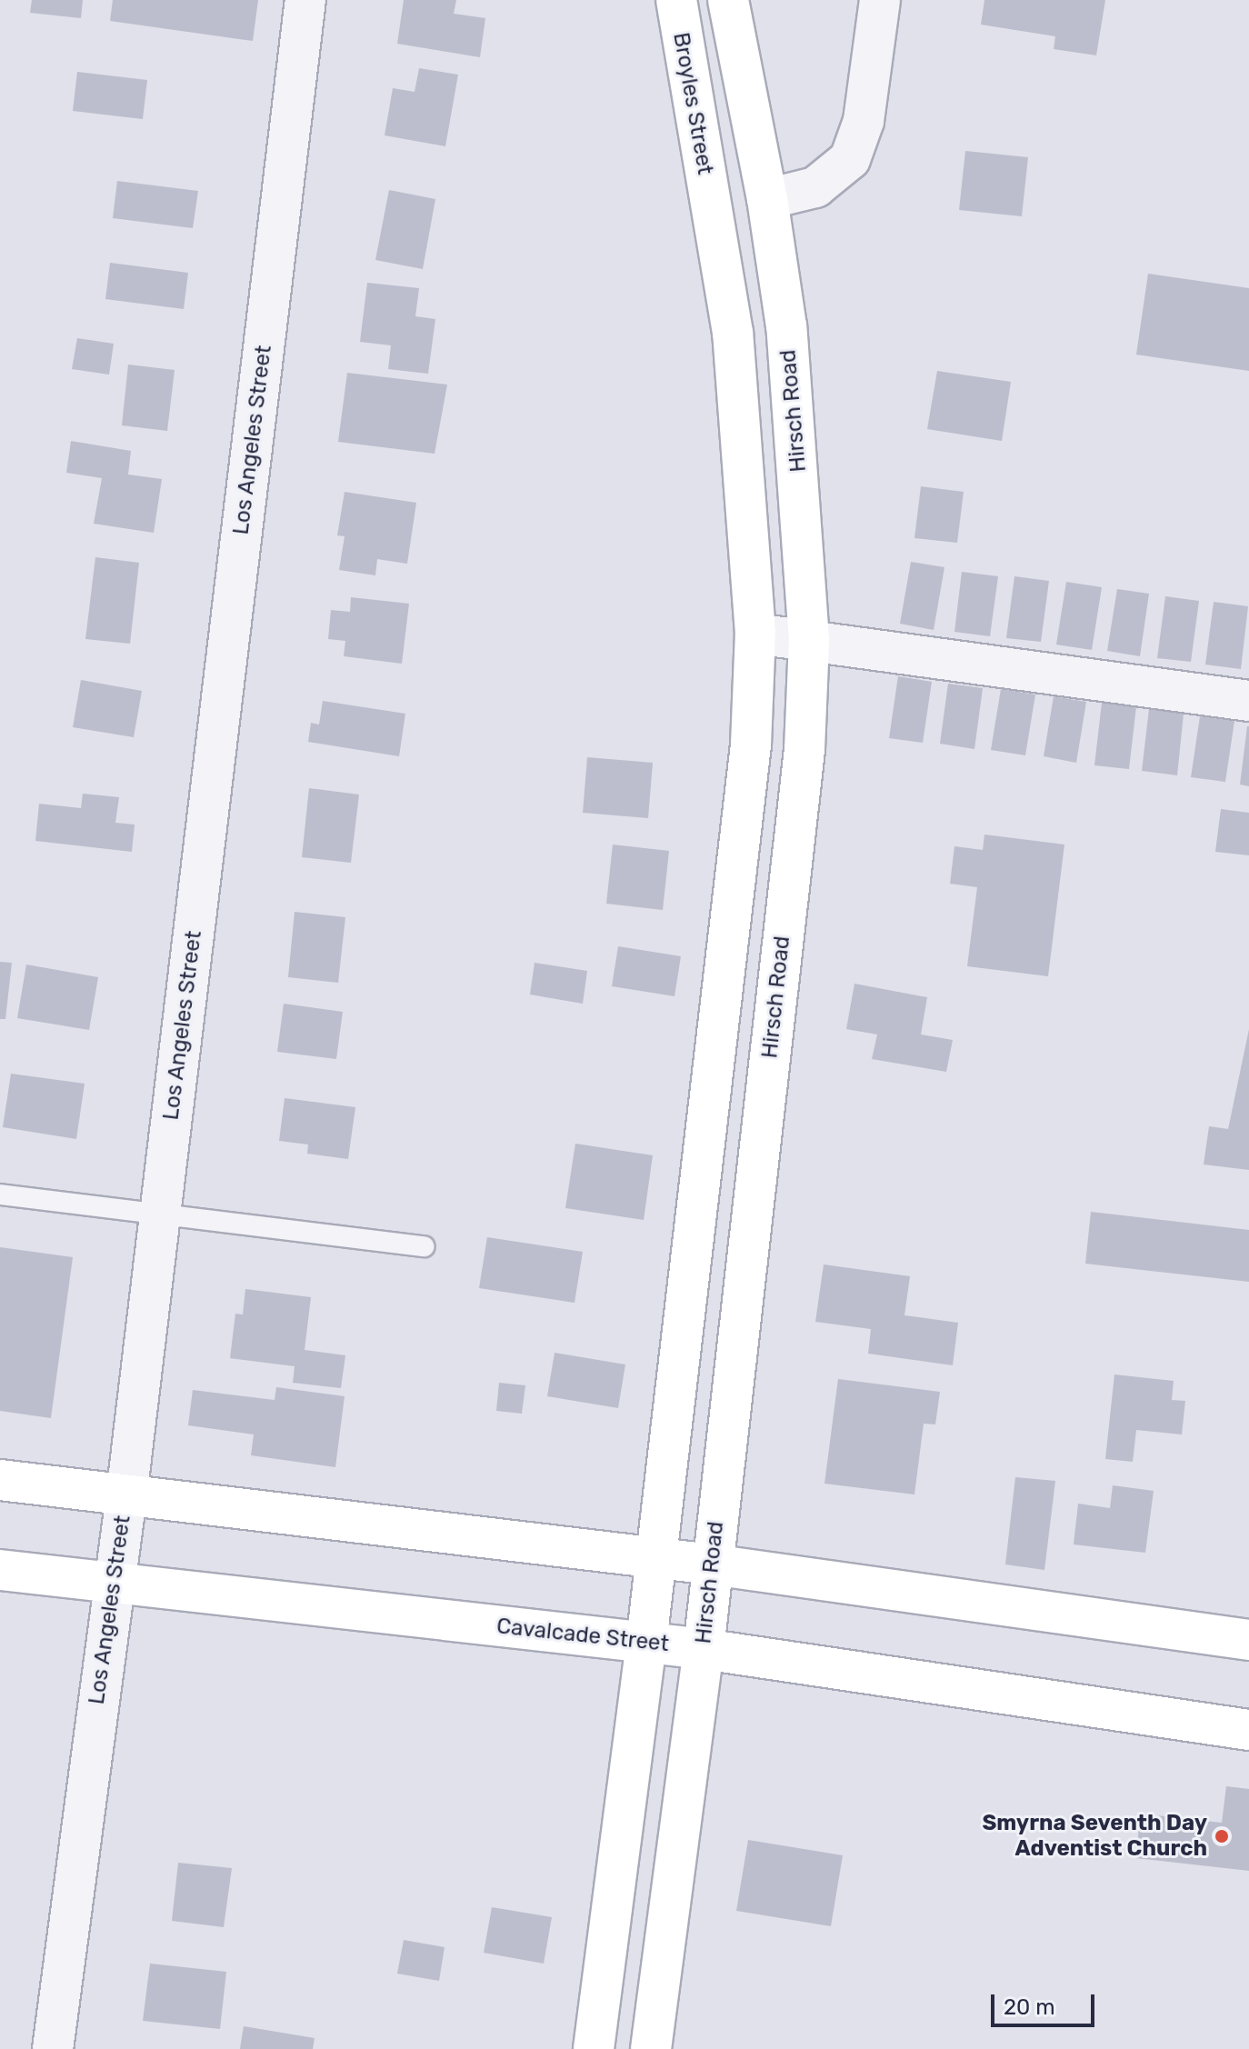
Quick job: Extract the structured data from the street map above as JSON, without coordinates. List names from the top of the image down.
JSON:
{
  "streets": {
    "main road": ["Broyles Street", "Hirsch Road", "Cavalcade Street"],
    "street": ["Los Angeles Street"]
  },
  "crossings": [
    ["Hirsch Road", "Cavalcade Street"],
    ["Los Angeles Street", "Cavalcade Street"]
  ],
  "places": ["Smyrna Seventh Day Adventist Church"],
  "scale_bar": "20 m"
}
